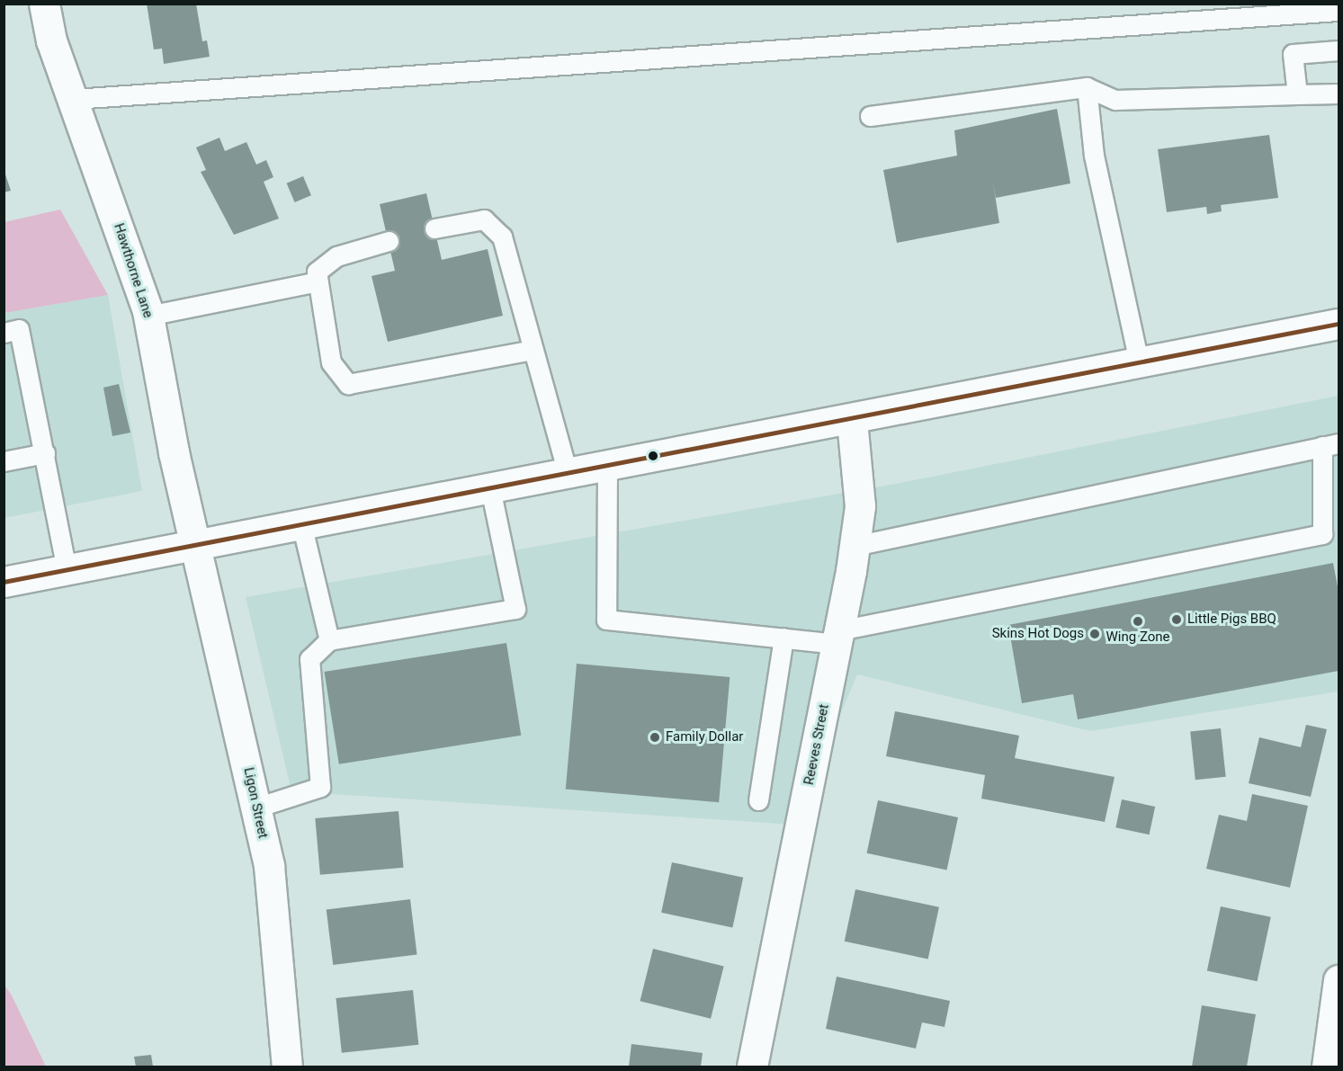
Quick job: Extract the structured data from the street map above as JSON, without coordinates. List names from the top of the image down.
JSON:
{
  "streets": {
    "street": ["Hawthorne Lane", "Reeves Street", "Ligon Street"]
  },
  "crossings": [
    ["Hawthorne Lane", "Ligon Street"]
  ],
  "places": [
    "Little Pigs BBQ",
    "Wing Zone",
    "Skins Hot Dogs",
    "Family Dollar"
  ]
}
